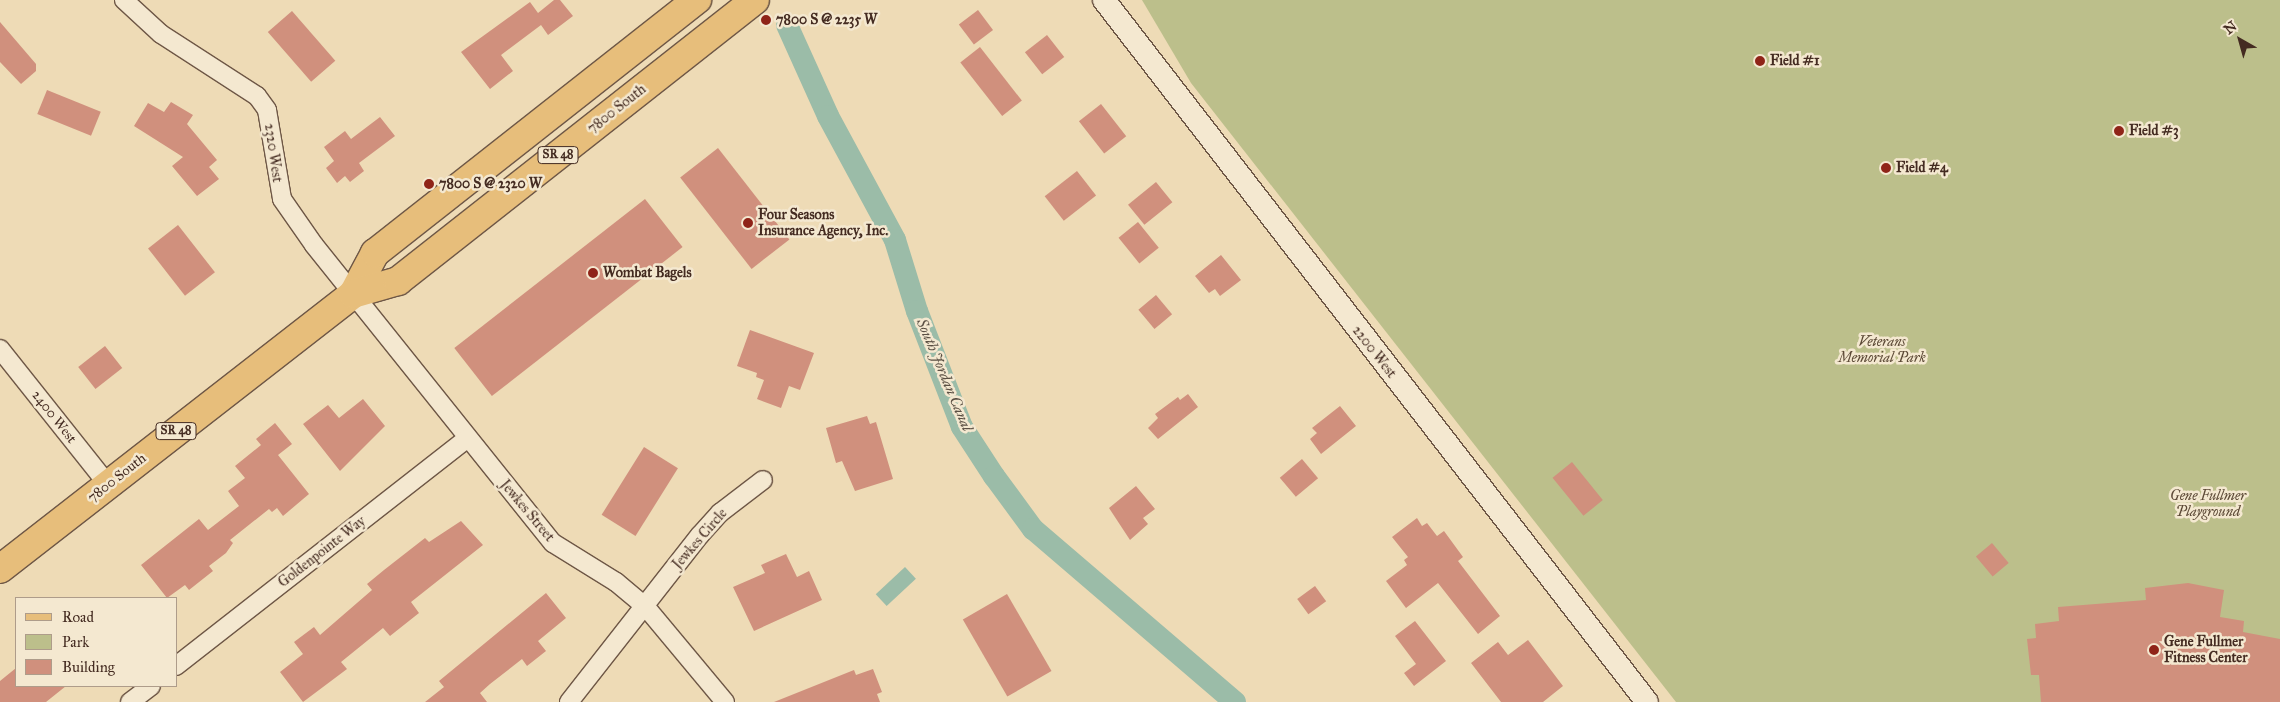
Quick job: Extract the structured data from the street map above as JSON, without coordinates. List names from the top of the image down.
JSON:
{
  "streets": {
    "main road": ["7800 South", "SR 48"],
    "street": [
      "2320 West",
      "2200 West",
      "2400 West",
      "Jewkes Street",
      "Jewkes Circle",
      "Goldenpointe Way"
    ]
  },
  "crossings": [
    ["7800 South", "2320 West"],
    ["7800 South", "2400 West"],
    ["7800 South", "Jewkes Street"],
    ["2320 West", "Jewkes Street"],
    ["Jewkes Street", "Jewkes Circle"],
    ["Jewkes Street", "Goldenpointe Way"]
  ],
  "water": ["South Jordan Canal"],
  "parks": ["Veterans Memorial Park", "Gene Fullmer Playground"],
  "places": [
    "7800 S @ 2235 W",
    "Field #1",
    "Field #3",
    "Field #4",
    "7800 S @ 2320 W",
    "Four Seasons Insurance Agency, Inc.",
    "Wombat Bagels",
    "Gene Fullmer Fitness Center"
  ],
  "legend": ["Road", "Park", "Building"],
  "north": "top left"
}
